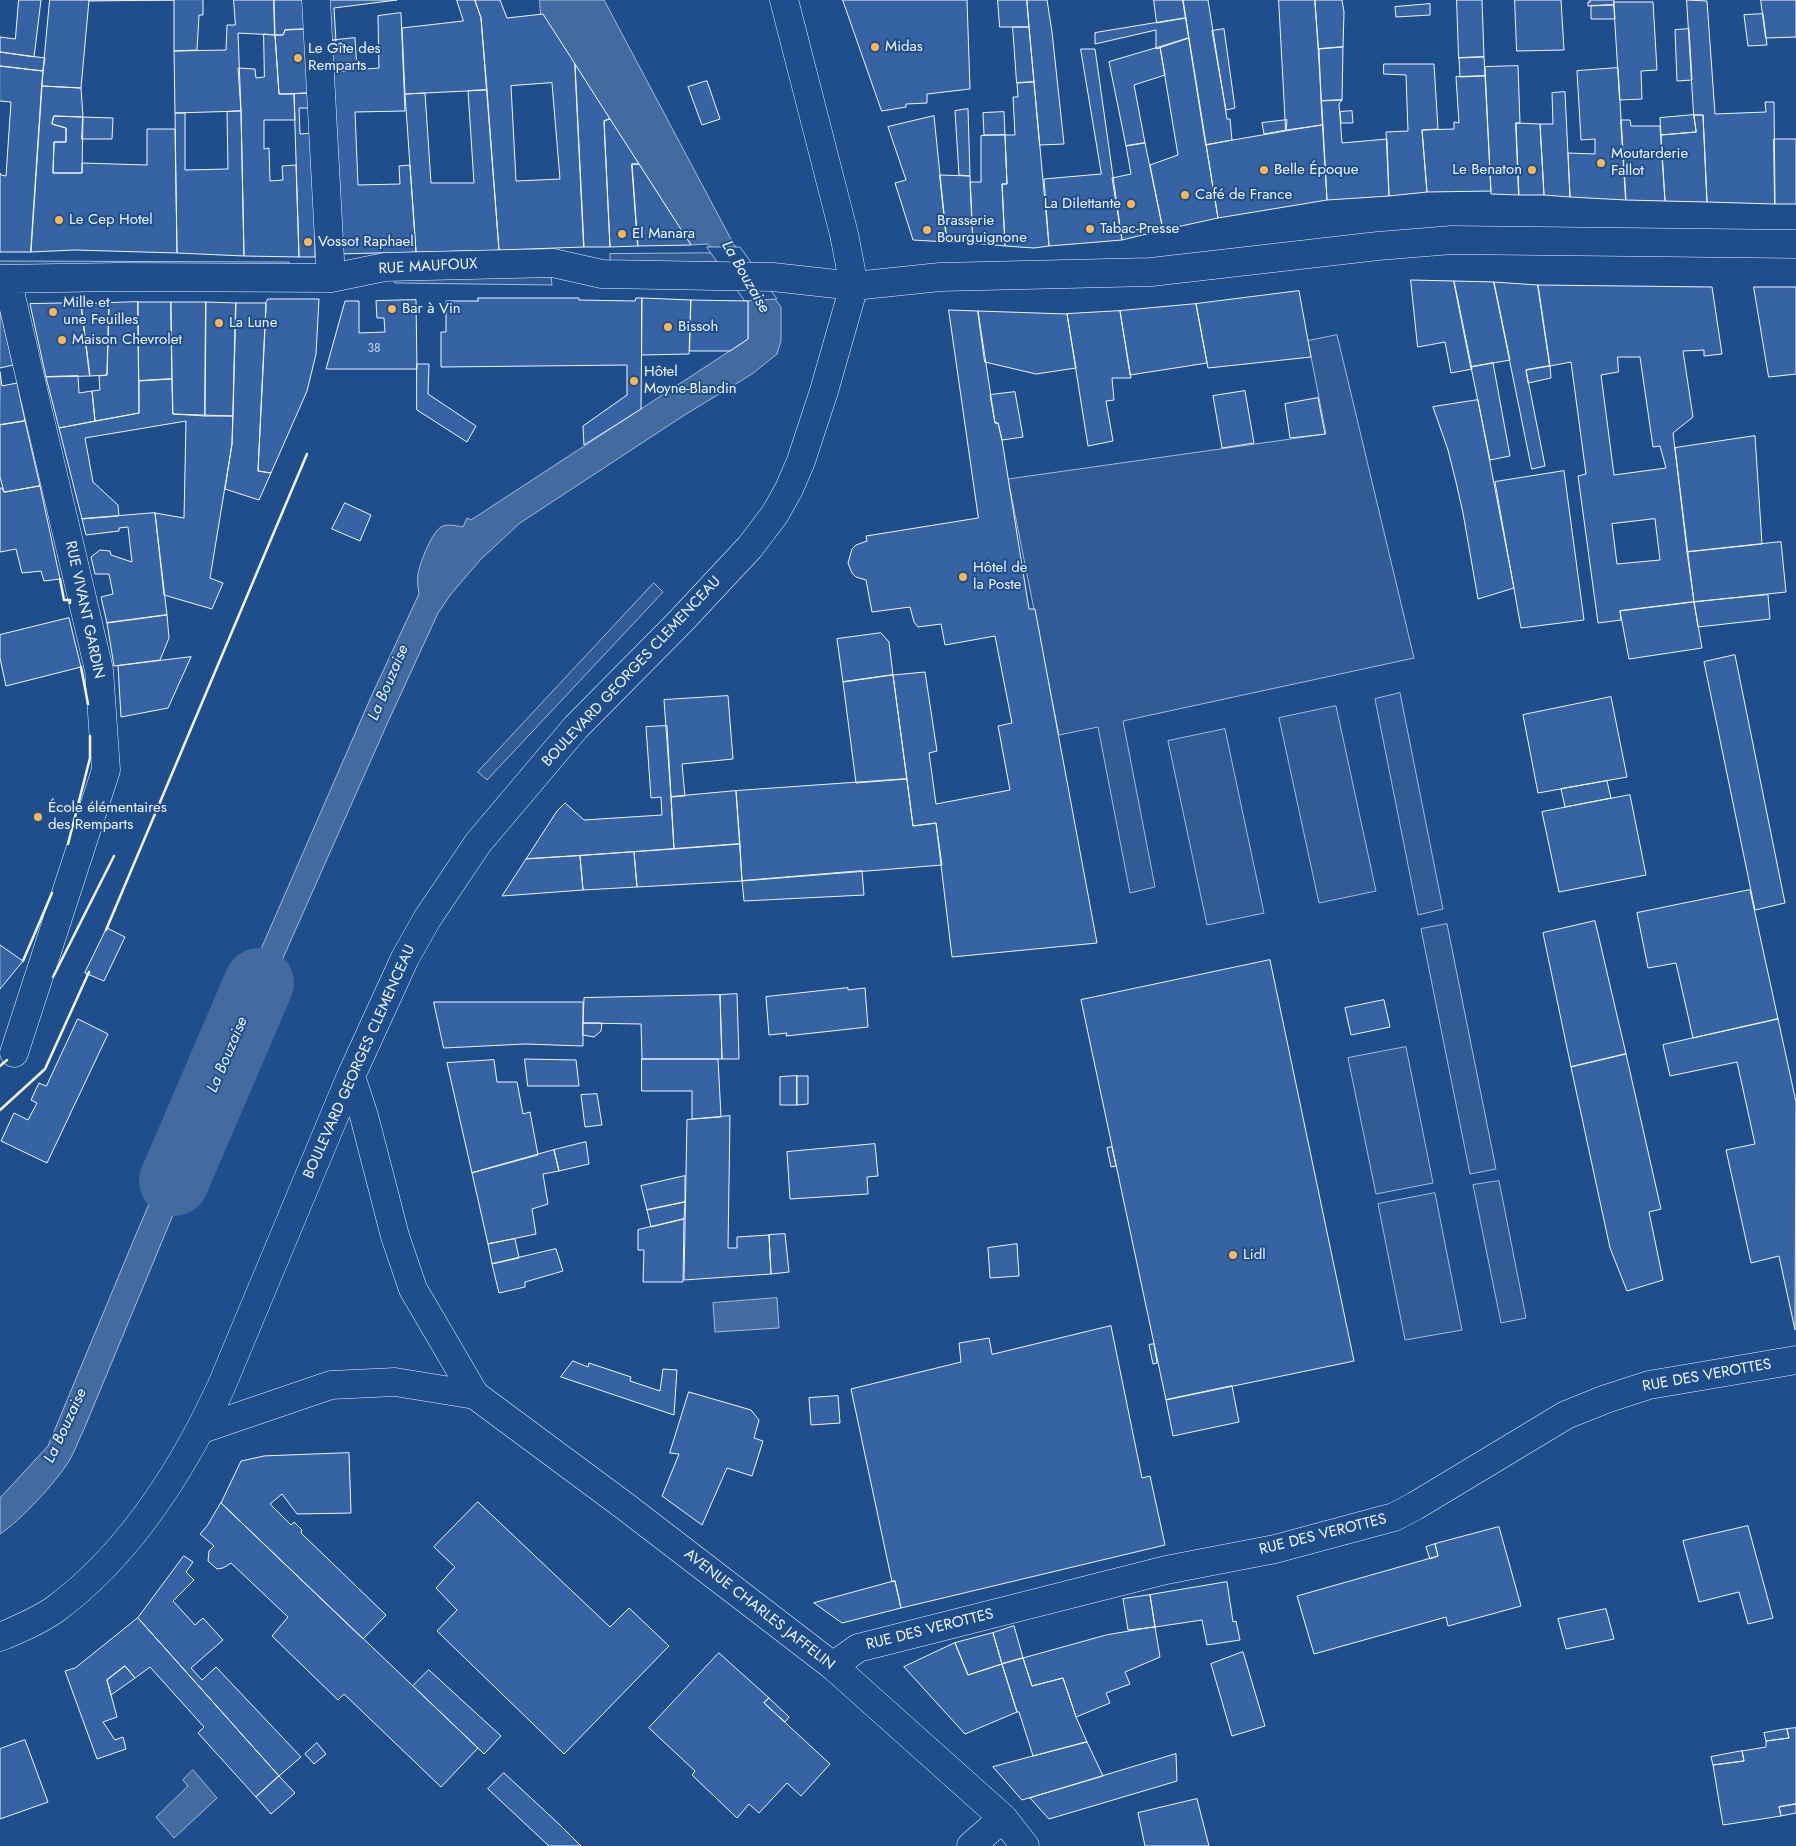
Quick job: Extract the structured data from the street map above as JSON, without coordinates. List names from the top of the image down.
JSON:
{
  "streets": {
    "main road": [
      "RUE MAUFOUX",
      "RUE VIVANT GARDIN",
      "BOULEVARD GEORGES CLEMENCEAU",
      "RUE DES VEROTTES",
      "AVENUE CHARLES JAFFELIN"
    ]
  },
  "crossings": [
    ["RUE MAUFOUX", "RUE VIVANT GARDIN"],
    ["RUE MAUFOUX", "BOULEVARD GEORGES CLEMENCEAU"],
    ["RUE DES VEROTTES", "AVENUE CHARLES JAFFELIN"]
  ],
  "water": ["La Bouzaise"],
  "places": [
    "Midas",
    "Le Gîte des Remparts",
    "Moutarderie Fallot",
    "Belle Époque",
    "Le Benaton",
    "Café de France",
    "La Dilettante",
    "Le Cep Hotel",
    "Tabac-Presse",
    "Brasserie Bourguignone",
    "El Manara",
    "Vossot Raphael",
    "Bar à Vin",
    "Mille et une Feuilles",
    "La Lune",
    "Bissoh",
    "Maison Chevrolet",
    "Hôtel Moyne-Blandin",
    "Hôtel de la Poste",
    "École élémentaires des Remparts",
    "Lidl"
  ],
  "house_numbers": ["38"]
}
